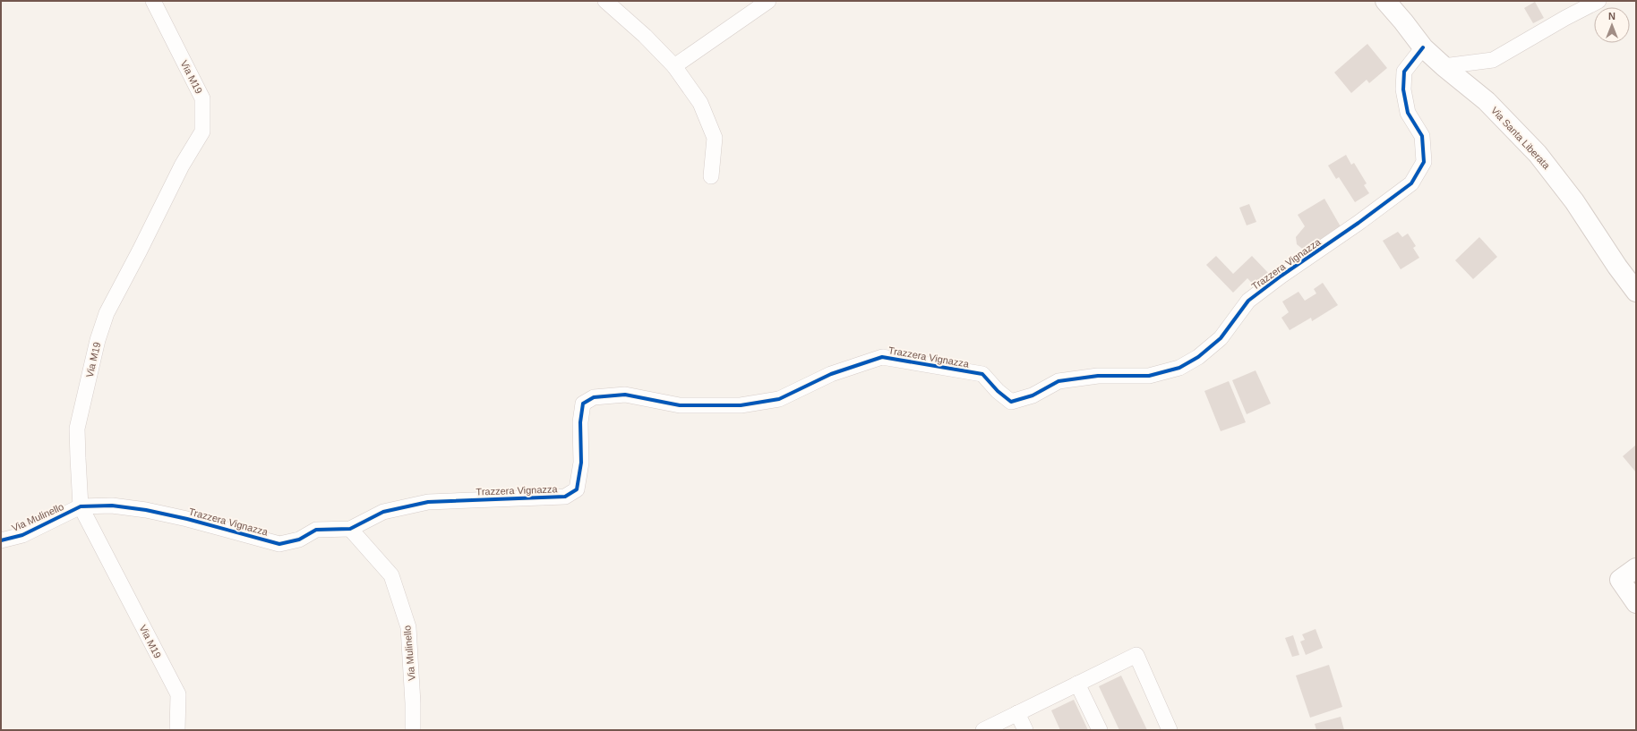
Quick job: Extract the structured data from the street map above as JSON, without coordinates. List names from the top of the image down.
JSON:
{
  "streets": {
    "street": [
      "Via M19",
      "Via Santa Liberata",
      "Trazzera Vignazza",
      "Via Mulinello"
    ]
  },
  "crossings": [
    ["Via M19", "Trazzera Vignazza"],
    ["Via M19", "Via Mulinello"],
    ["Via Santa Liberata", "Trazzera Vignazza"],
    ["Trazzera Vignazza", "Via Mulinello"]
  ],
  "north": "top"
}
